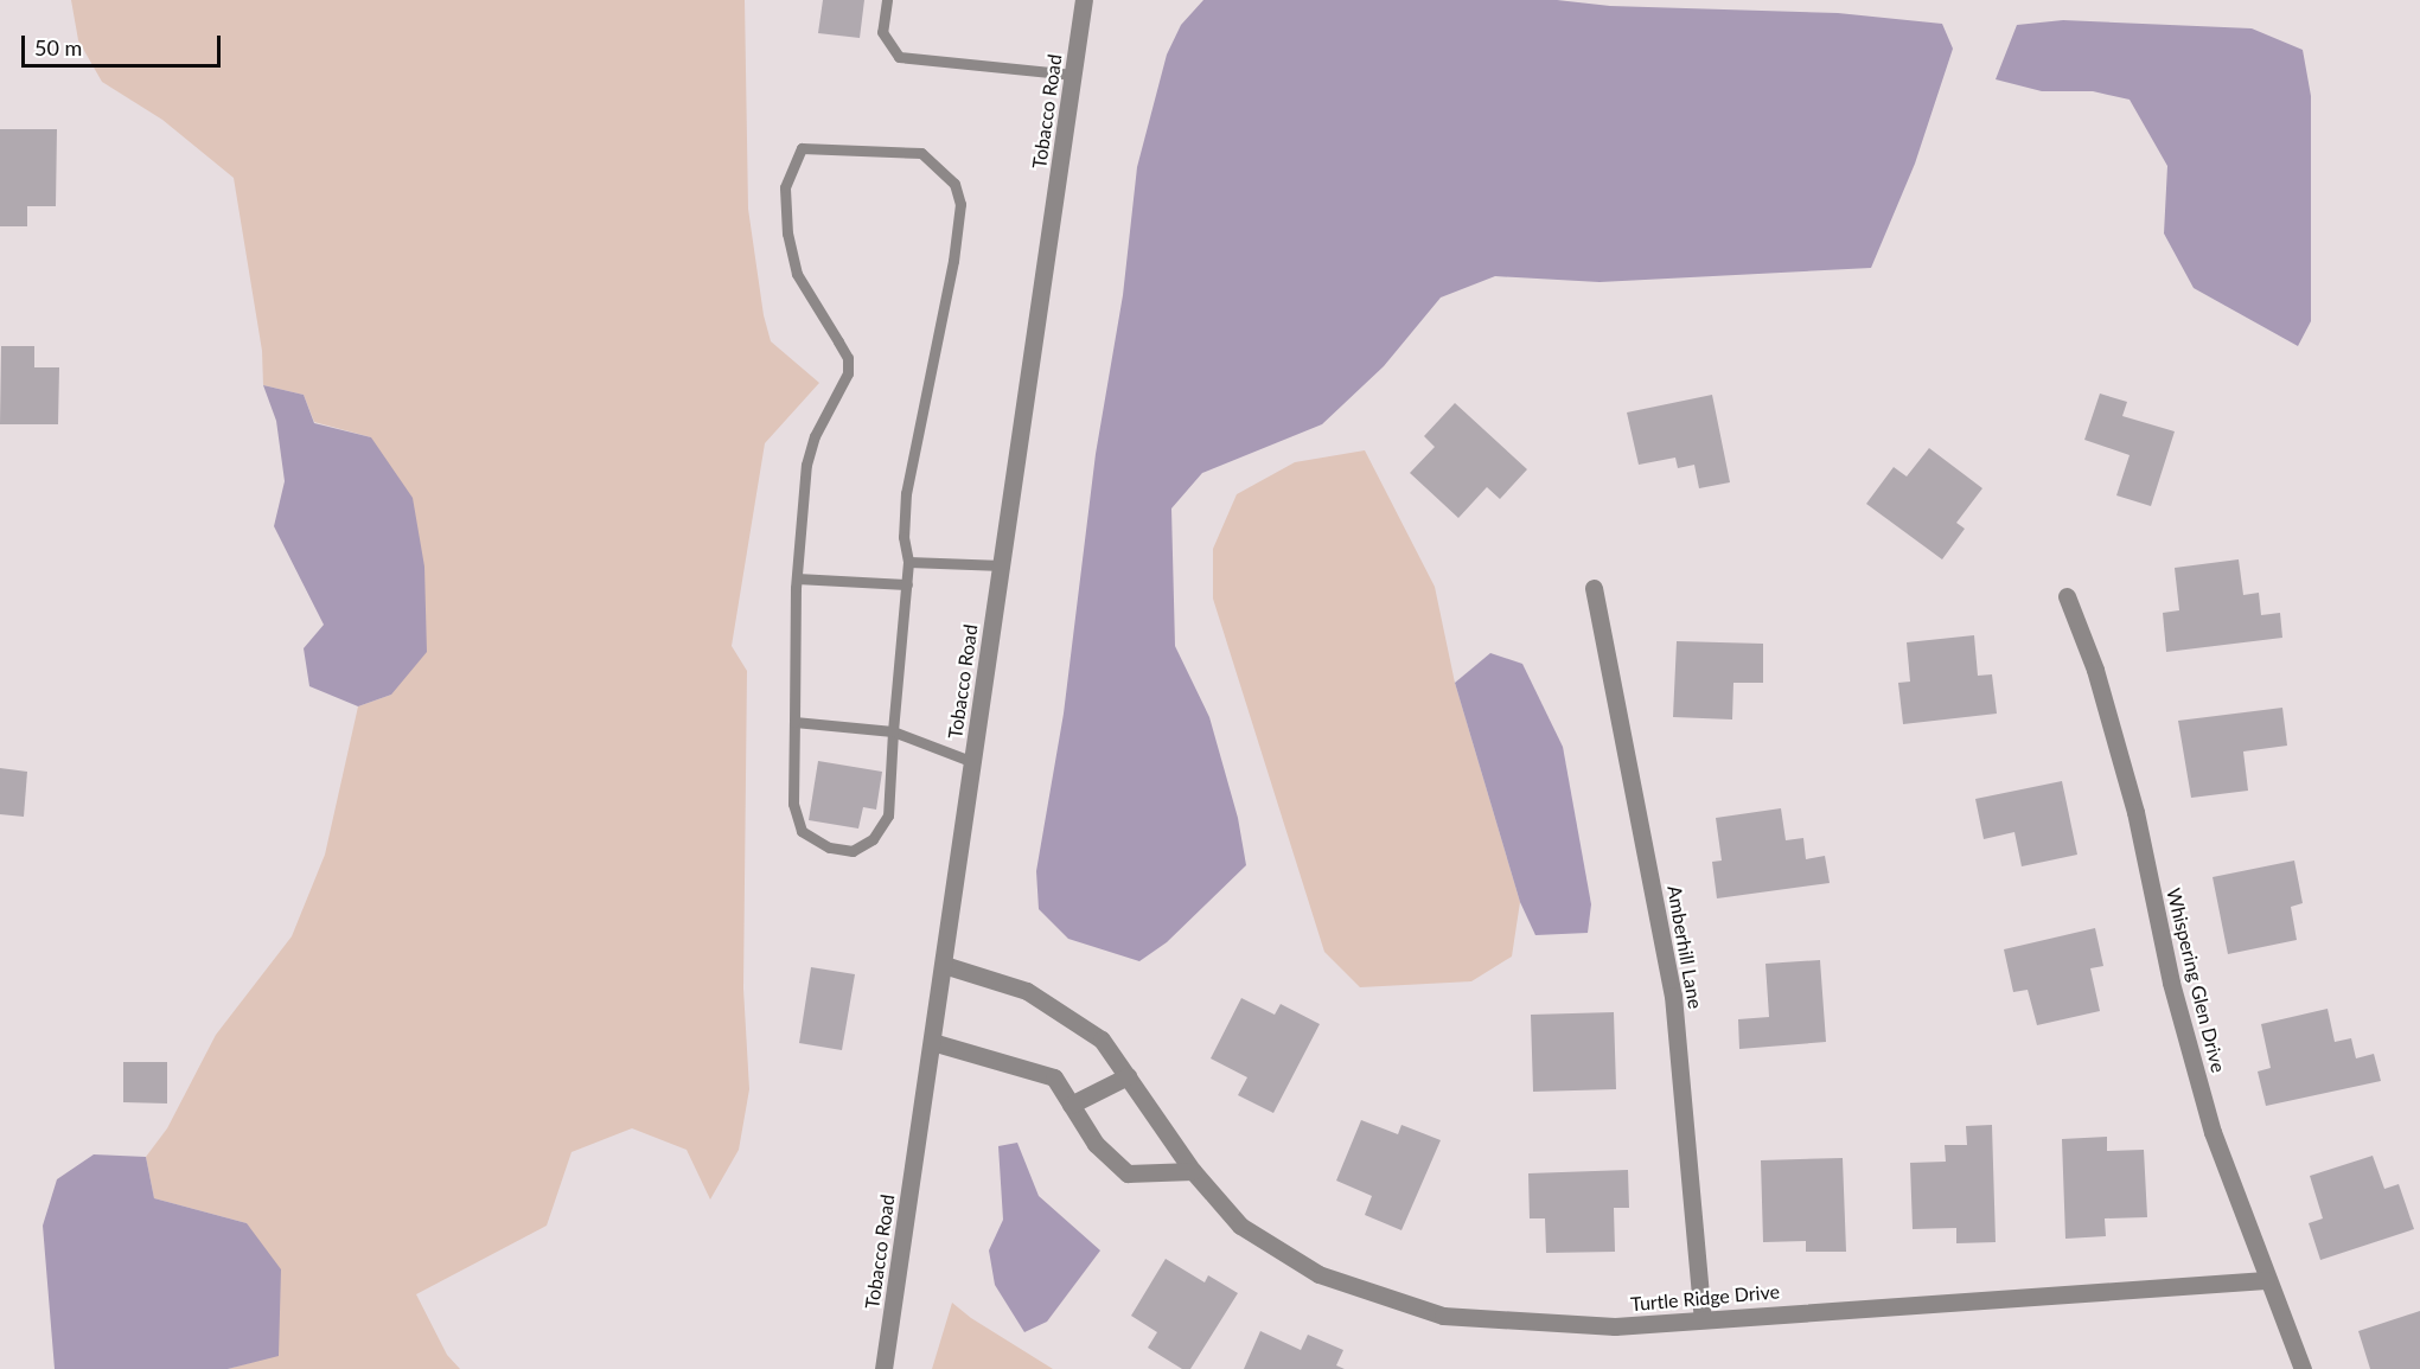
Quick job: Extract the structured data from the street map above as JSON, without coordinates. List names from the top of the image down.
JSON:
{
  "streets": {
    "street": [
      "Tobacco Road",
      "Amberhill Lane",
      "Whispering Glen Drive",
      "Turtle Ridge Drive"
    ]
  },
  "crossings": [
    ["Tobacco Road", "Turtle Ridge Drive"],
    ["Amberhill Lane", "Turtle Ridge Drive"],
    ["Whispering Glen Drive", "Turtle Ridge Drive"]
  ],
  "scale_bar": "50 m"
}
